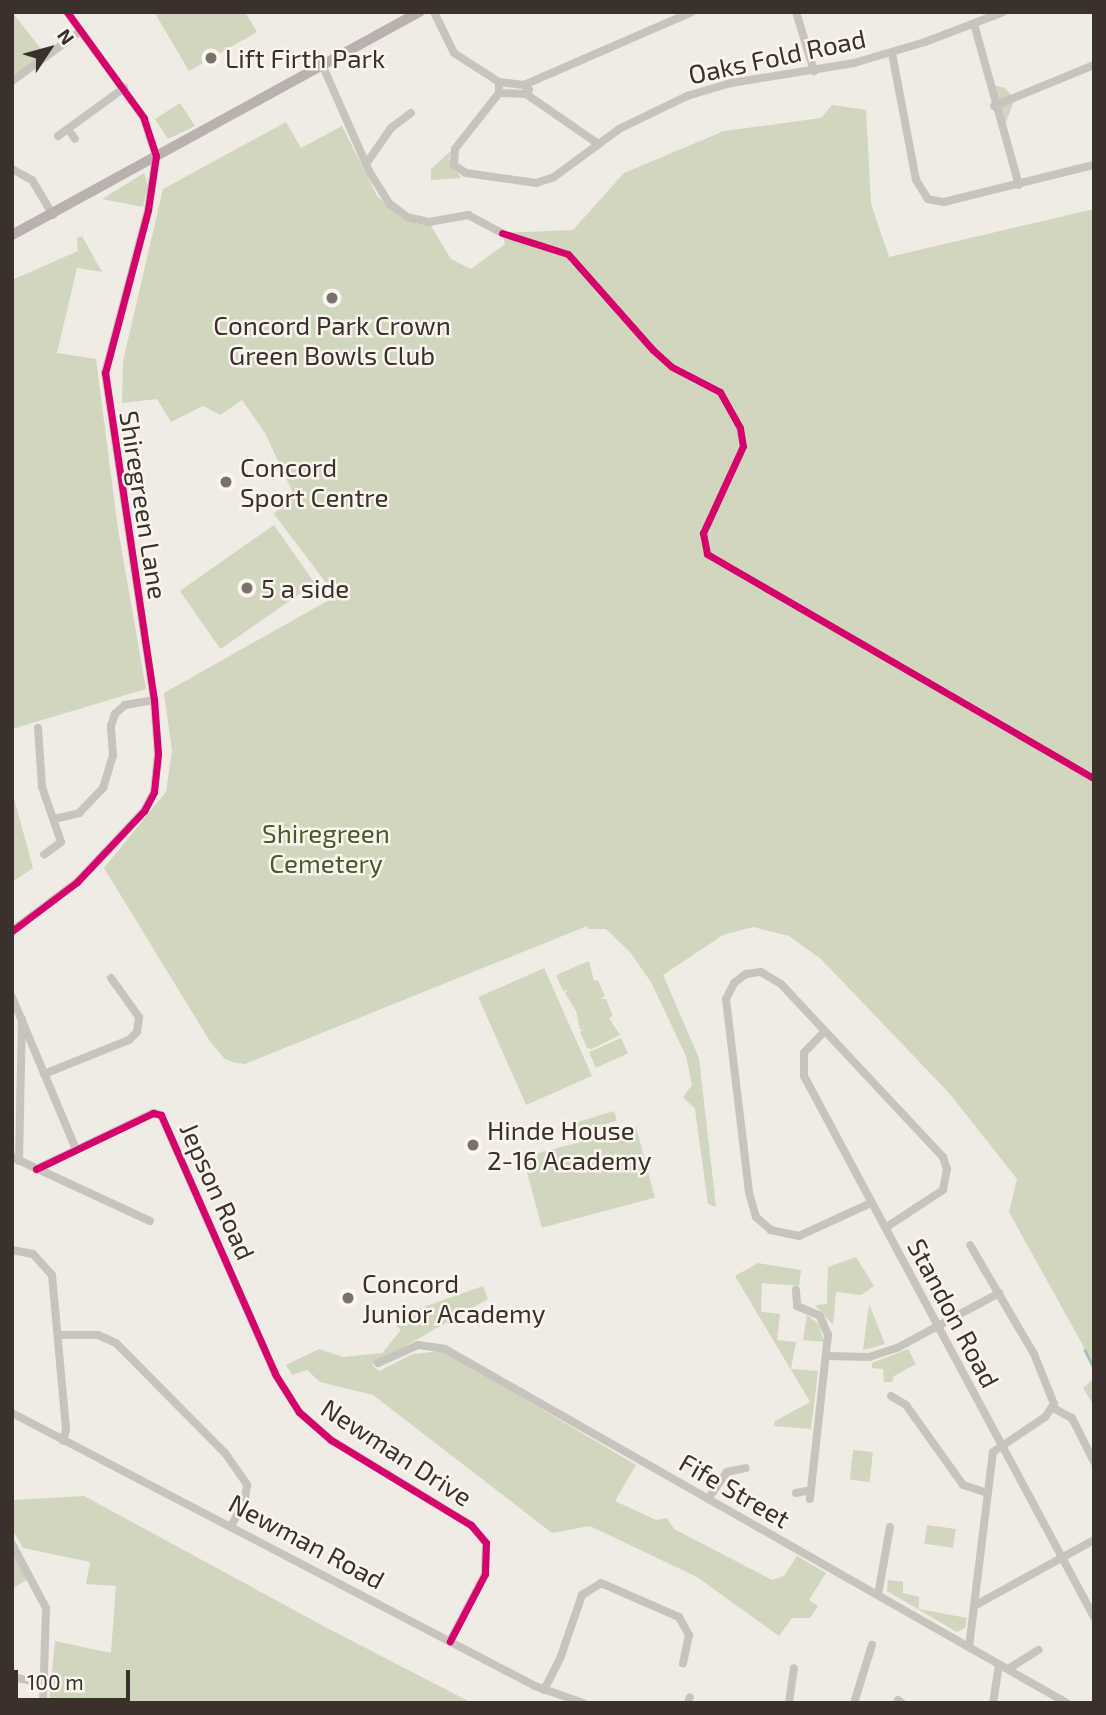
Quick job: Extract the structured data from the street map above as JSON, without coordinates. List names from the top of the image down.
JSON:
{
  "streets": {
    "street": [
      "Oaks Fold Road",
      "Shiregreen Lane",
      "Jepson Road",
      "Standon Road",
      "Newman Drive",
      "Fife Street",
      "Newman Road"
    ]
  },
  "crossings": [
    ["Jepson Road", "Newman Drive"],
    ["Newman Drive", "Newman Road"]
  ],
  "parks": ["Shiregreen Cemetery"],
  "places": [
    "Lift Firth Park",
    "Concord Park Crown Green Bowls Club",
    "Concord Sport Centre",
    "5 a side",
    "Hinde House 2-16 Academy",
    "Concord Junior Academy"
  ],
  "scale_bar": "100 m",
  "north": "top right"
}
